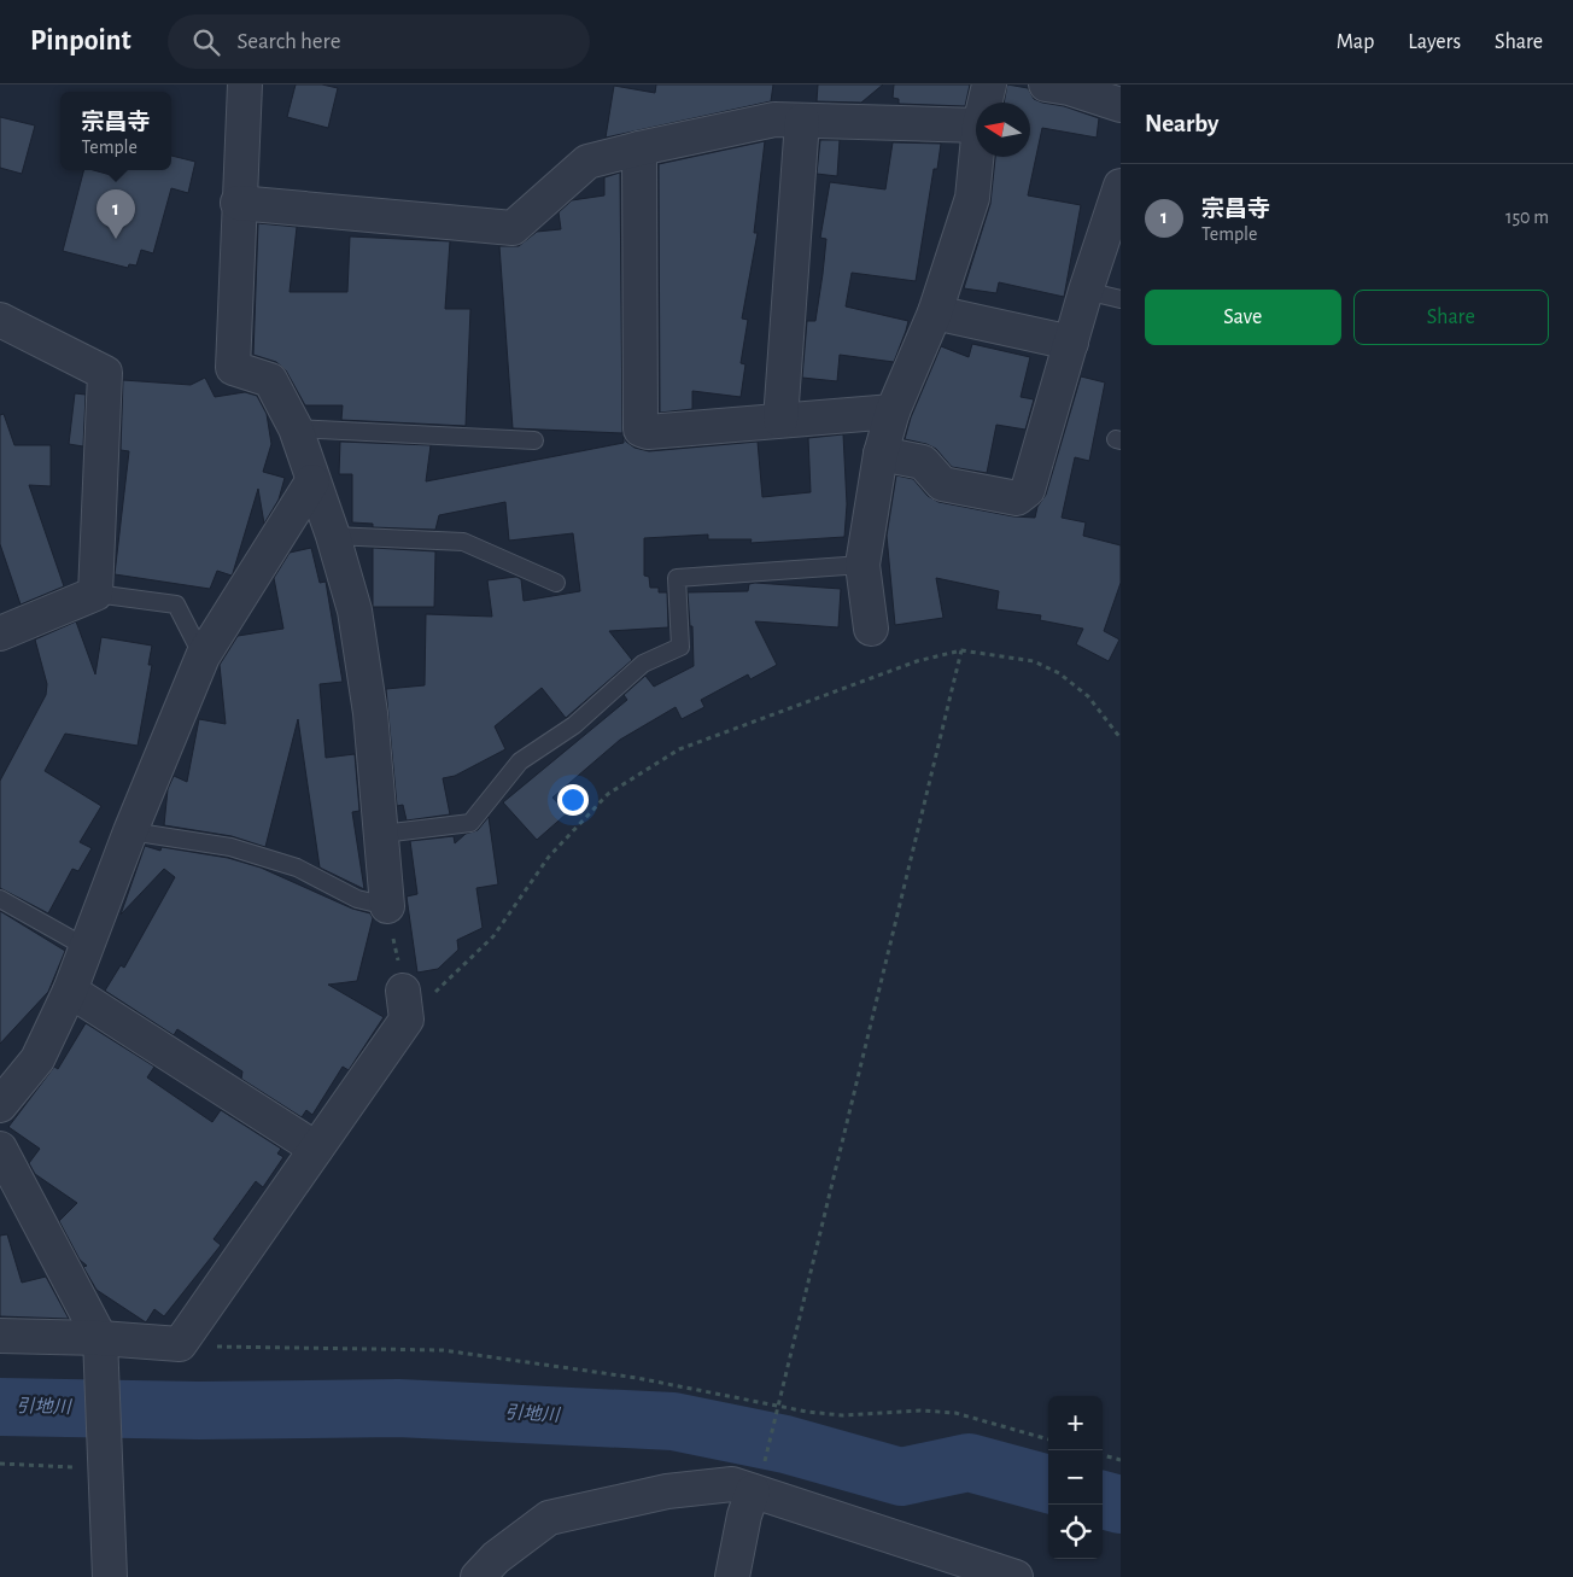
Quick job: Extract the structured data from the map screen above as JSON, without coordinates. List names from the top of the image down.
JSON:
{
  "water": ["引地川"],
  "north": "left",
  "page": {
    "header": "Pinpoint",
    "search": "Search here",
    "nav": ["Map", "Layers", "Share"],
    "heading": "Nearby",
    "popup": ["宗昌寺", "Temple"],
    "list": [
      {
        "mark": "1",
        "name": "宗昌寺",
        "note": "Temple",
        "value": "150 m"
      }
    ],
    "pins": "1",
    "buttons": ["Save", "Share"],
    "map_buttons": ["+", "−"]
  }
}
